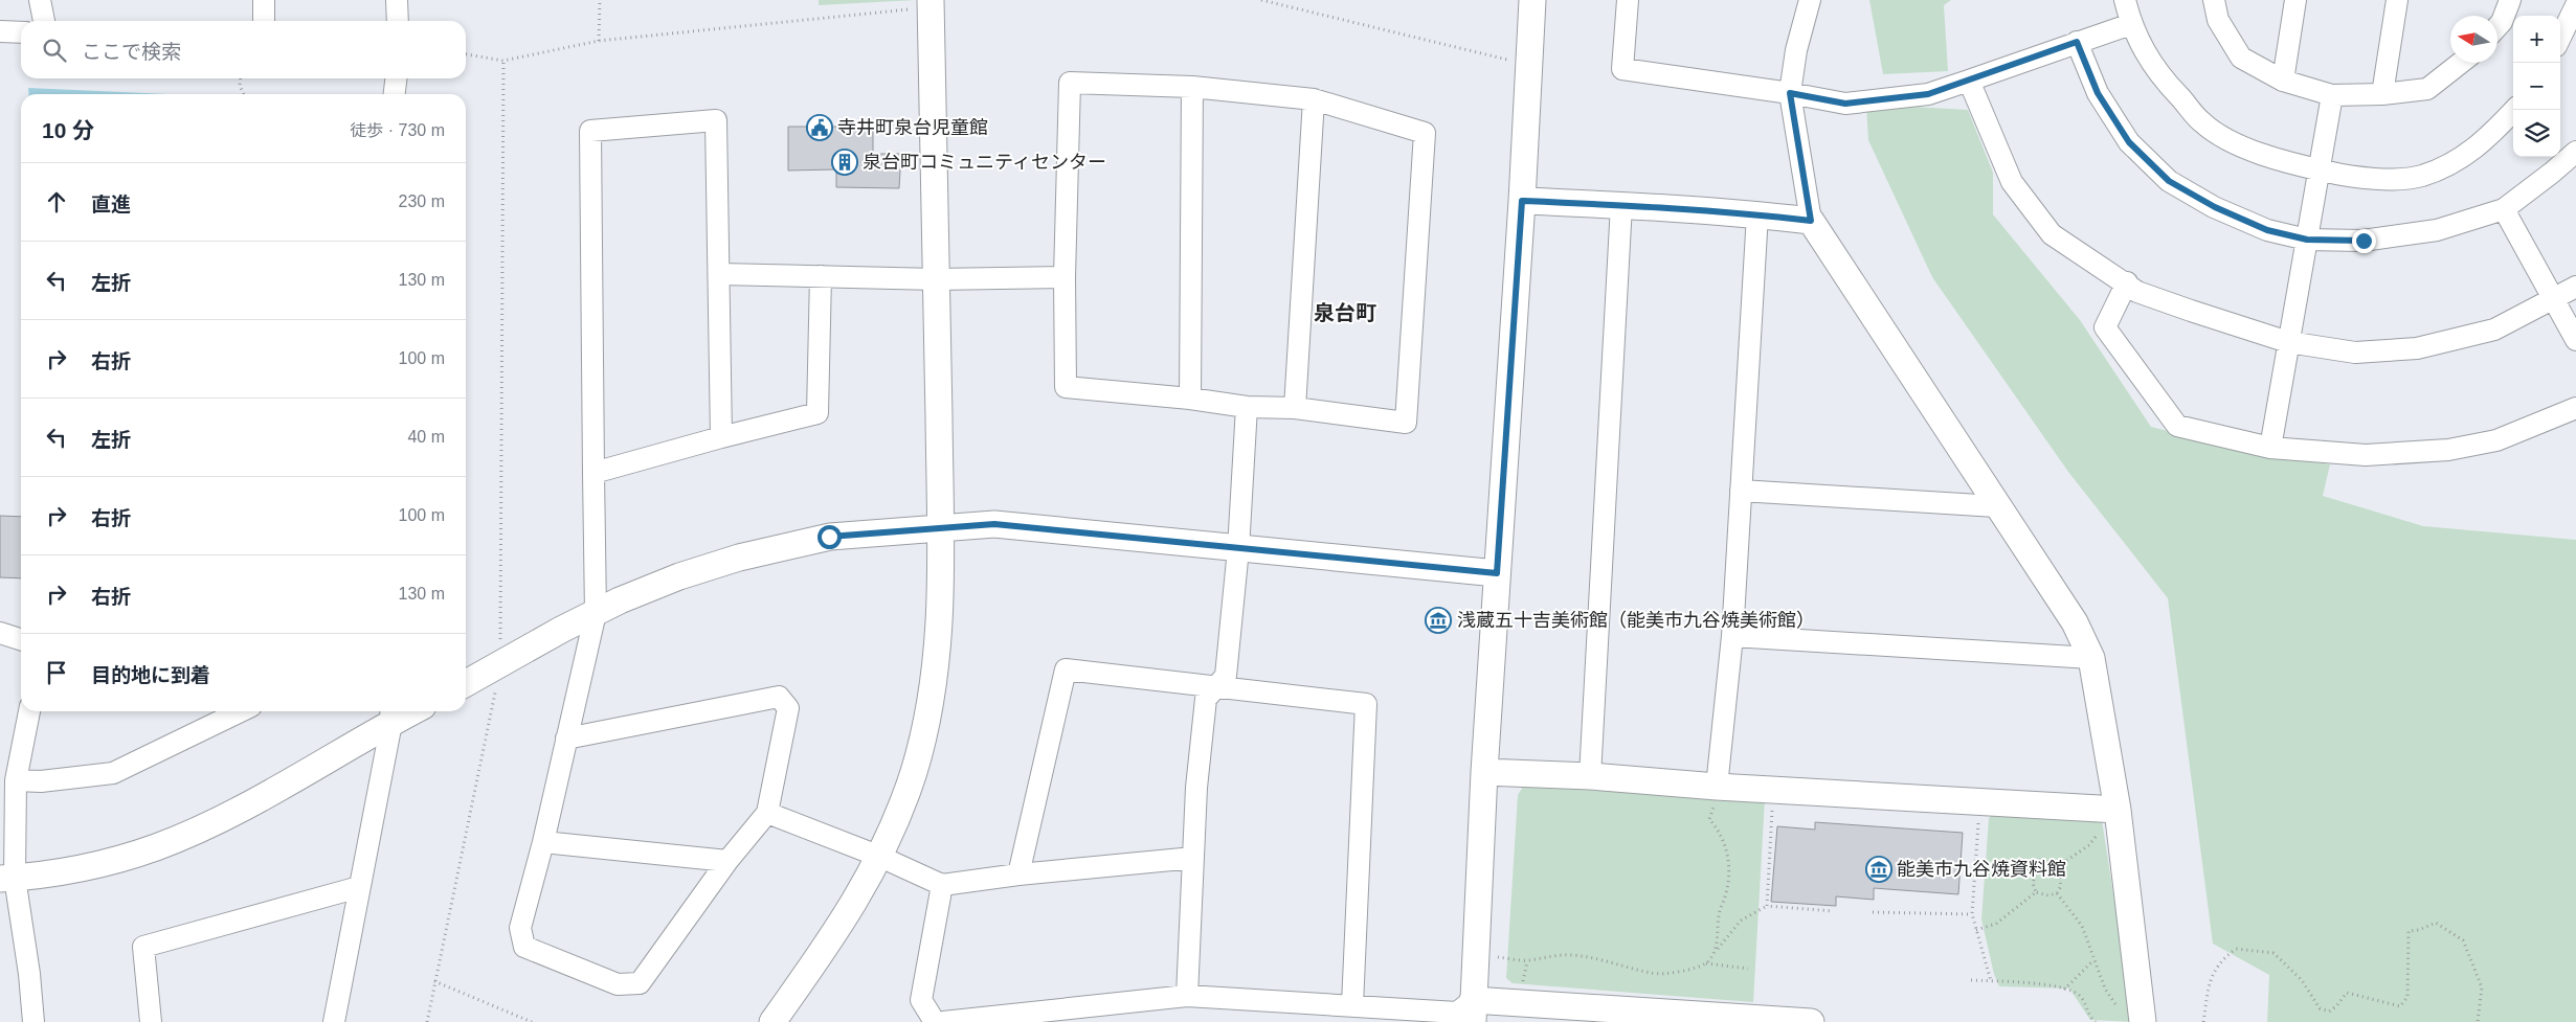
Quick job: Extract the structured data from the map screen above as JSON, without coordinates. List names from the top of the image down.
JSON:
{
  "districts": ["泉台町"],
  "places": {
    "public building": ["寺井町泉台児童館"],
    "building": ["泉台町コミュニティセンター"],
    "museum": ["浅蔵五十吉美術館（能美市九谷焼美術館）", "能美市九谷焼資料館"]
  },
  "north": "left",
  "page": {
    "map_buttons": ["+", "−"],
    "search": "ここで検索",
    "heading": ["10 分", "徒歩 · 730 m"],
    "list": [
      ["直進", "230 m"],
      ["左折", "130 m"],
      ["右折", "100 m"],
      ["左折", "40 m"],
      ["右折", "100 m"],
      ["右折", "130 m"],
      "目的地に到着"
    ]
  }
}
